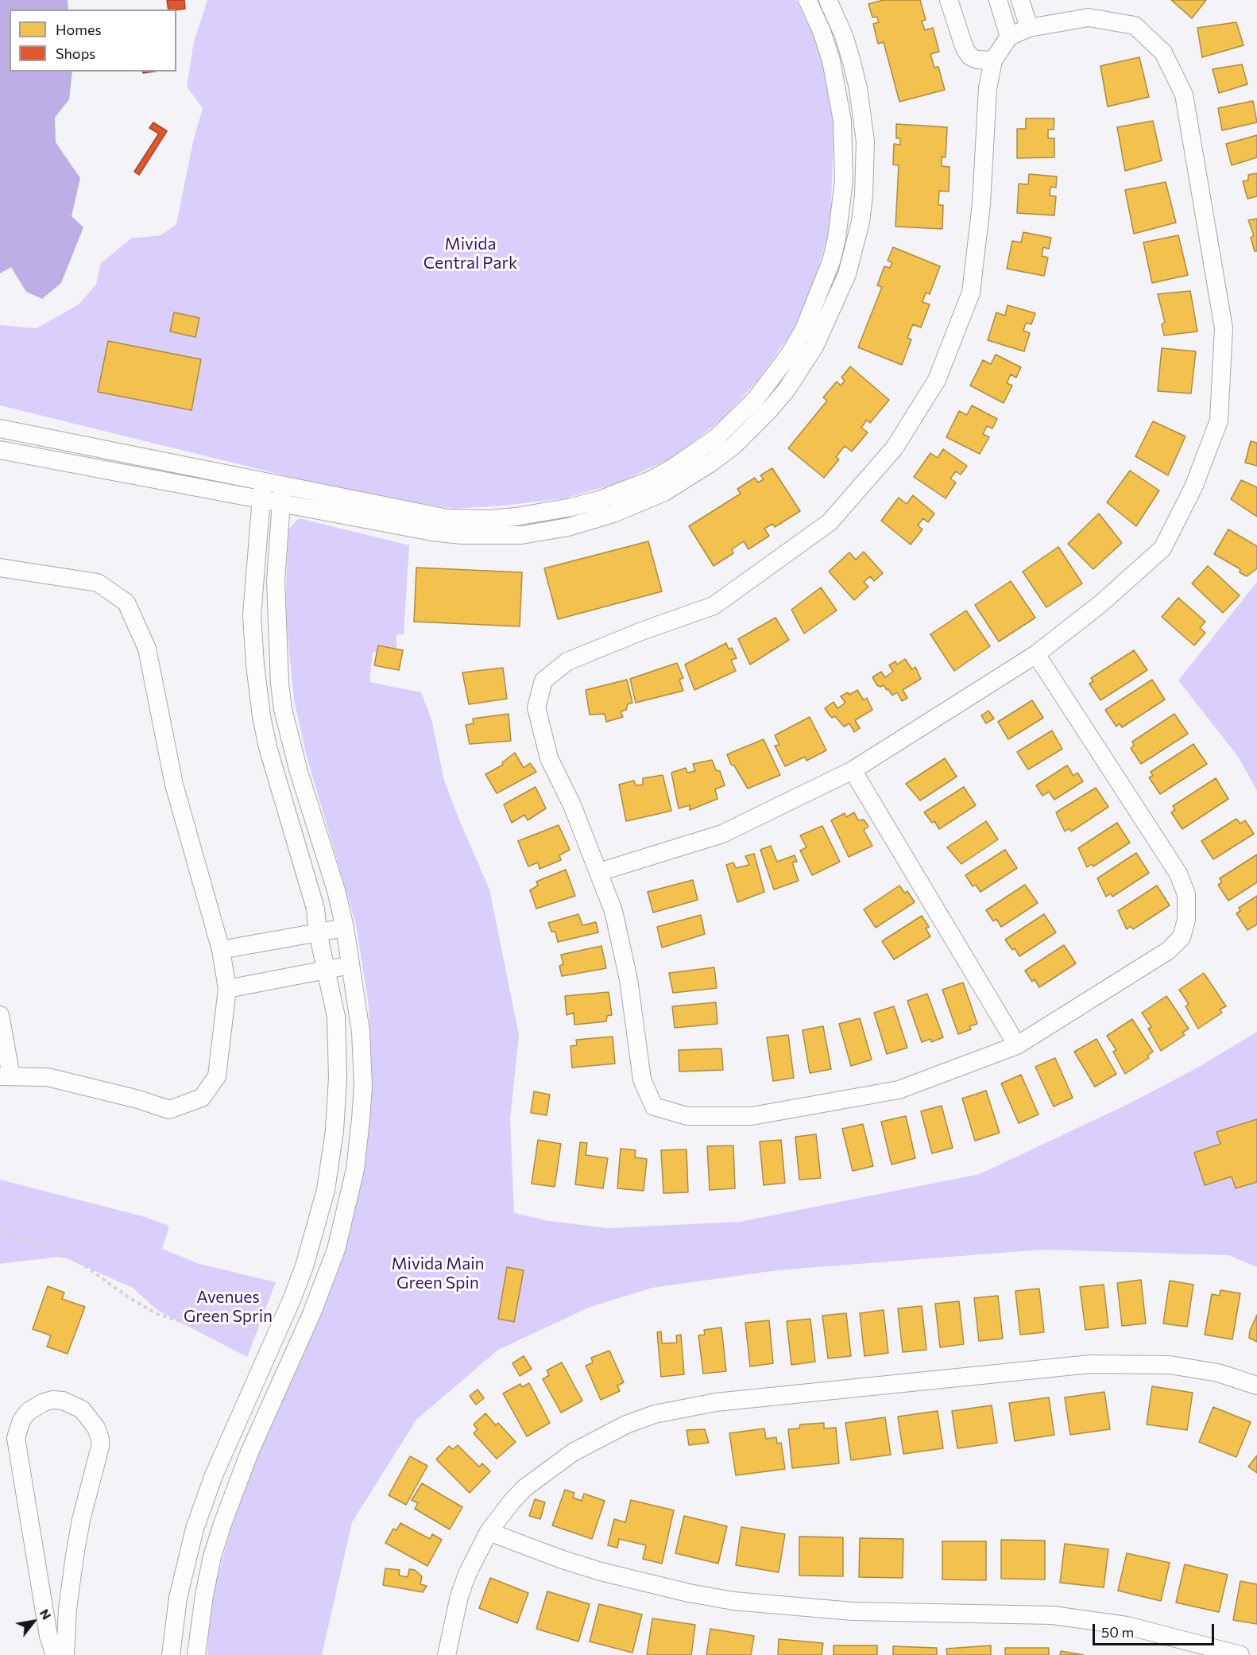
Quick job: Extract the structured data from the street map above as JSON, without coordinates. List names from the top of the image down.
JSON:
{
  "parks": ["Mivida Central Park", "Mivida Main Green Spin", "Avenues Green Sprin"],
  "legend": ["Homes", "Shops"],
  "scale_bar": "50 m",
  "north": "top right"
}
